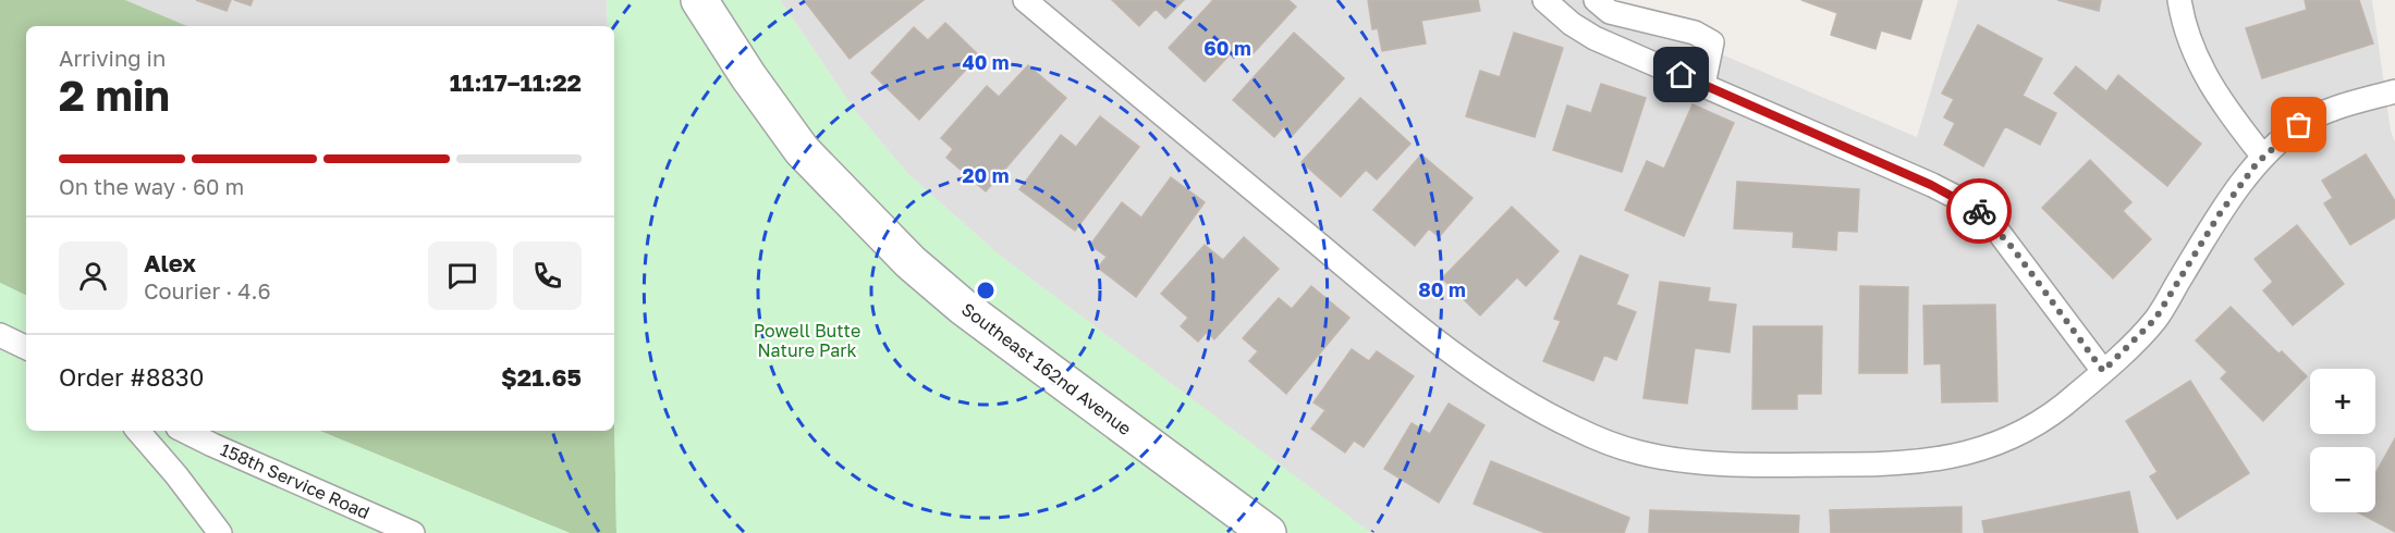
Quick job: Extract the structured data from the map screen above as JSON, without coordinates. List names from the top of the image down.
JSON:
{
  "streets": {
    "street": ["Southeast 162nd Avenue"],
    "lane": ["158th Service Road"]
  },
  "parks": ["Powell Butte Nature Park"],
  "page": {
    "heading": ["2 min", "Arriving in", "11:17–11:22"],
    "panel": [
      "Alex",
      "Courier · 4.6",
      "Order #8830",
      "$21.65"
    ],
    "bar": "On the way · 60 m",
    "map_buttons": ["+", "−"]
  },
  "rings": [
    "60 m",
    "40 m",
    "20 m",
    "80 m"
  ]
}
